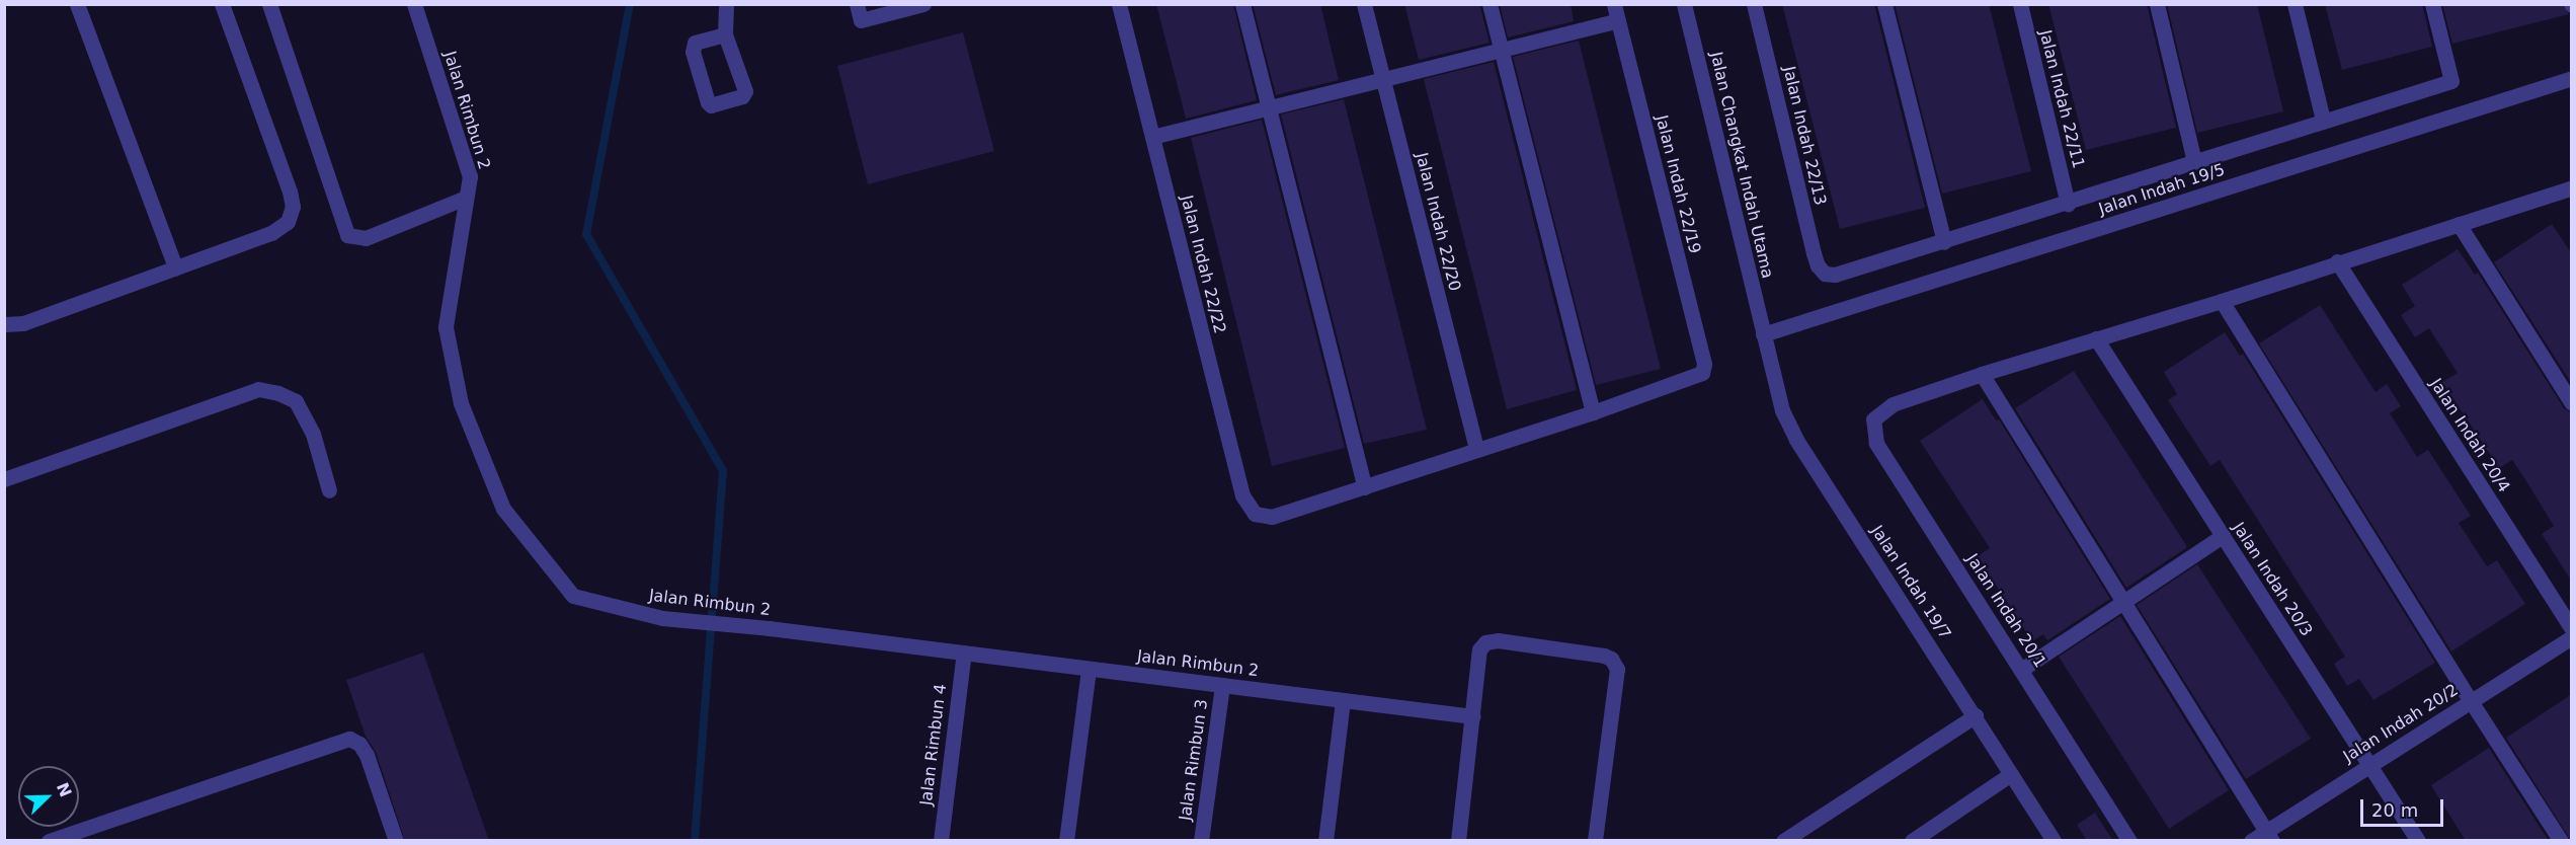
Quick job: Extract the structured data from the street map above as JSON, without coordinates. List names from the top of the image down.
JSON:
{
  "streets": {
    "street": [
      "Jalan Indah 22/11",
      "Jalan Rimbun 2",
      "Jalan Indah 22/13",
      "Jalan Changkat Indah Utama",
      "Jalan Indah 22/19",
      "Jalan Indah 19/5",
      "Jalan Indah 22/20",
      "Jalan Indah 22/22",
      "Jalan Indah 20/4",
      "Jalan Indah 20/3",
      "Jalan Indah 19/7",
      "Jalan Indah 20/1",
      "Jalan Indah 20/2",
      "Jalan Rimbun 4",
      "Jalan Rimbun 3"
    ]
  },
  "crossings": [
    ["Jalan Rimbun 2", "Jalan Rimbun 4"],
    ["Jalan Rimbun 2", "Jalan Rimbun 3"],
    ["Jalan Changkat Indah Utama", "Jalan Indah 19/5"],
    ["Jalan Changkat Indah Utama", "Jalan Indah 19/7"],
    ["Jalan Indah 19/5", "Jalan Indah 19/7"],
    ["Jalan Indah 20/3", "Jalan Indah 20/2"]
  ],
  "scale_bar": "20 m",
  "north": "top right"
}
